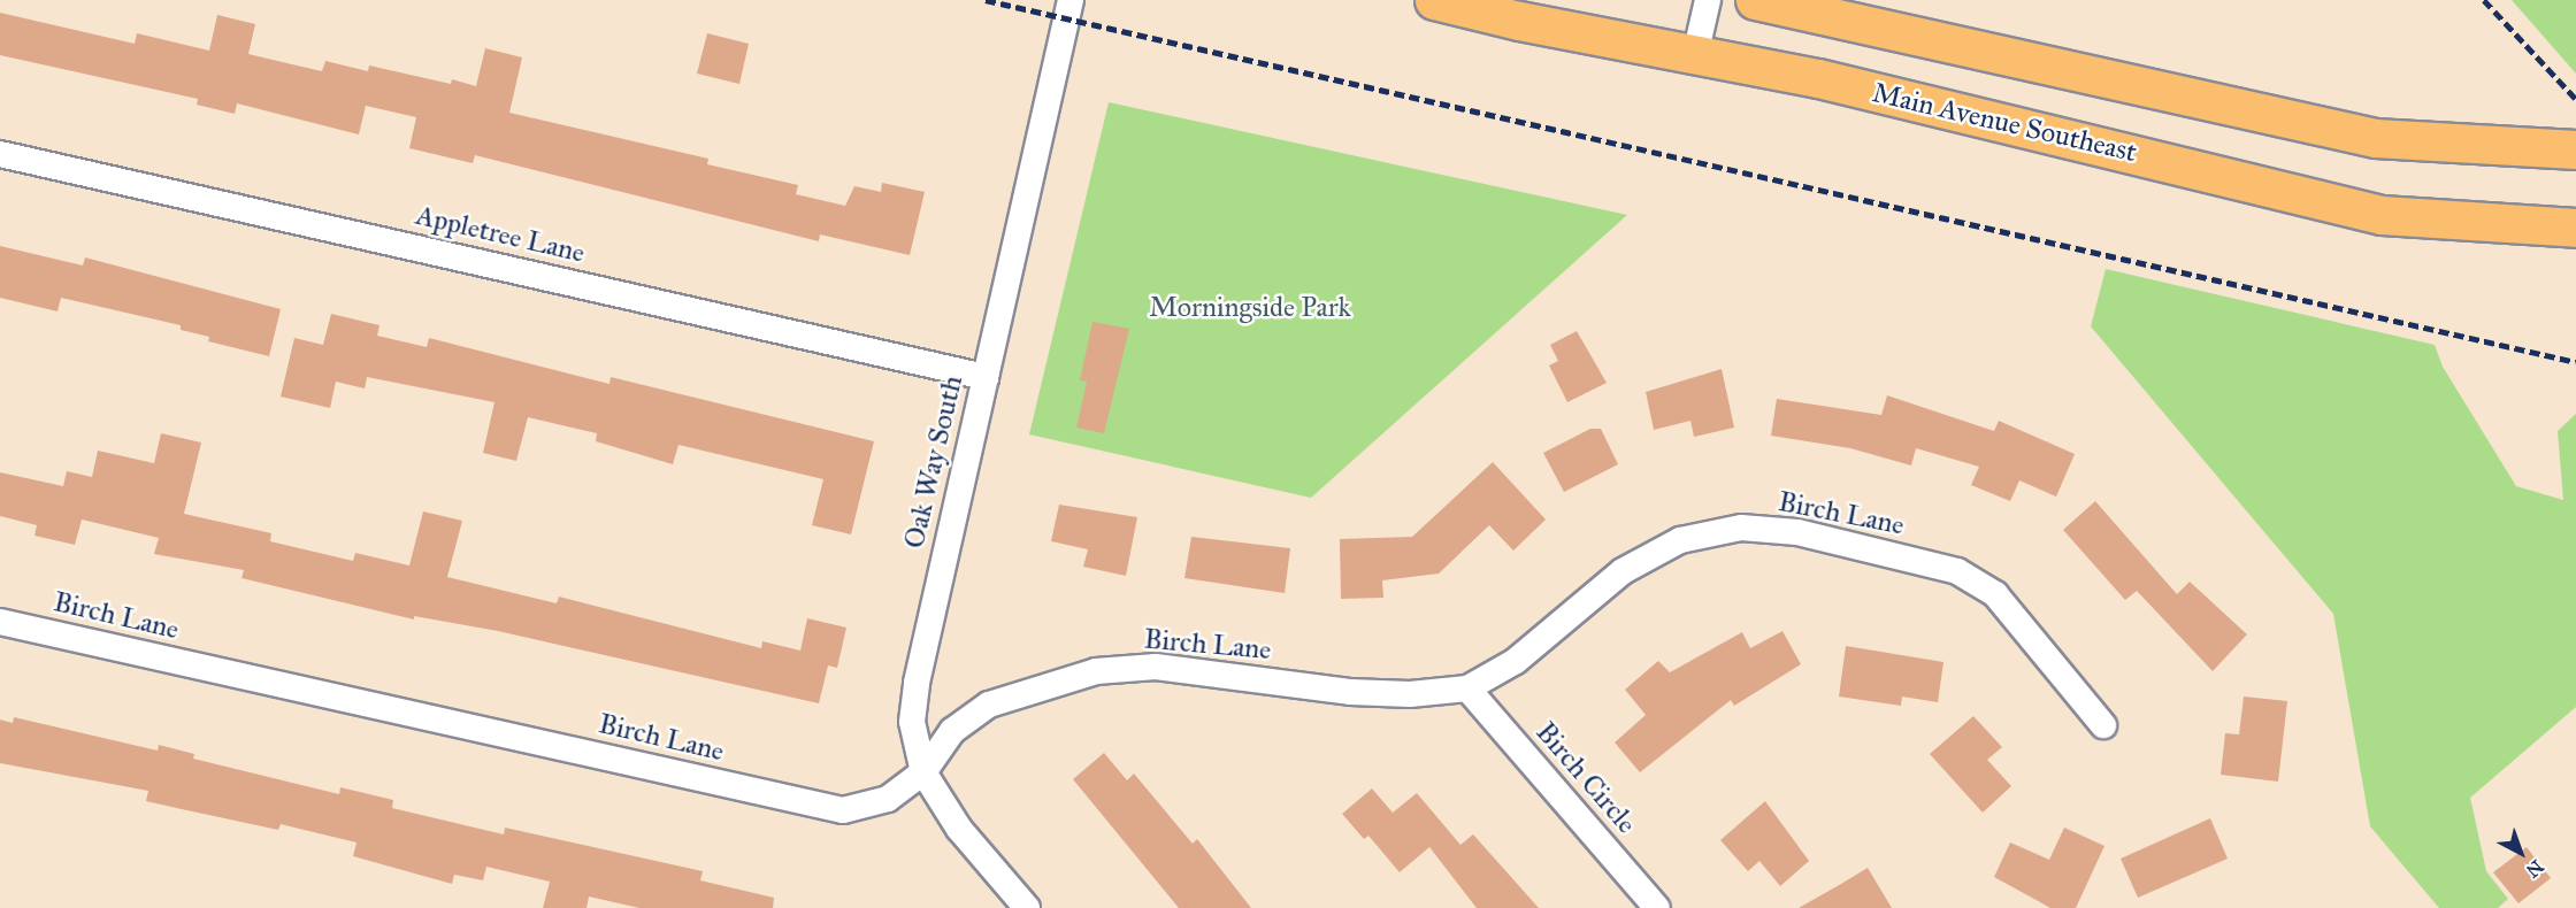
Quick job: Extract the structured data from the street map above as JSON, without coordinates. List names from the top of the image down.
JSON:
{
  "streets": {
    "main road": ["Main Avenue Southeast"],
    "street": [
      "Appletree Lane",
      "Oak Way South",
      "Birch Lane",
      "Birch Circle"
    ]
  },
  "crossings": [
    ["Appletree Lane", "Oak Way South"],
    ["Oak Way South", "Birch Lane"],
    ["Birch Lane", "Birch Circle"]
  ],
  "parks": ["Morningside Park"],
  "north": "bottom right"
}
